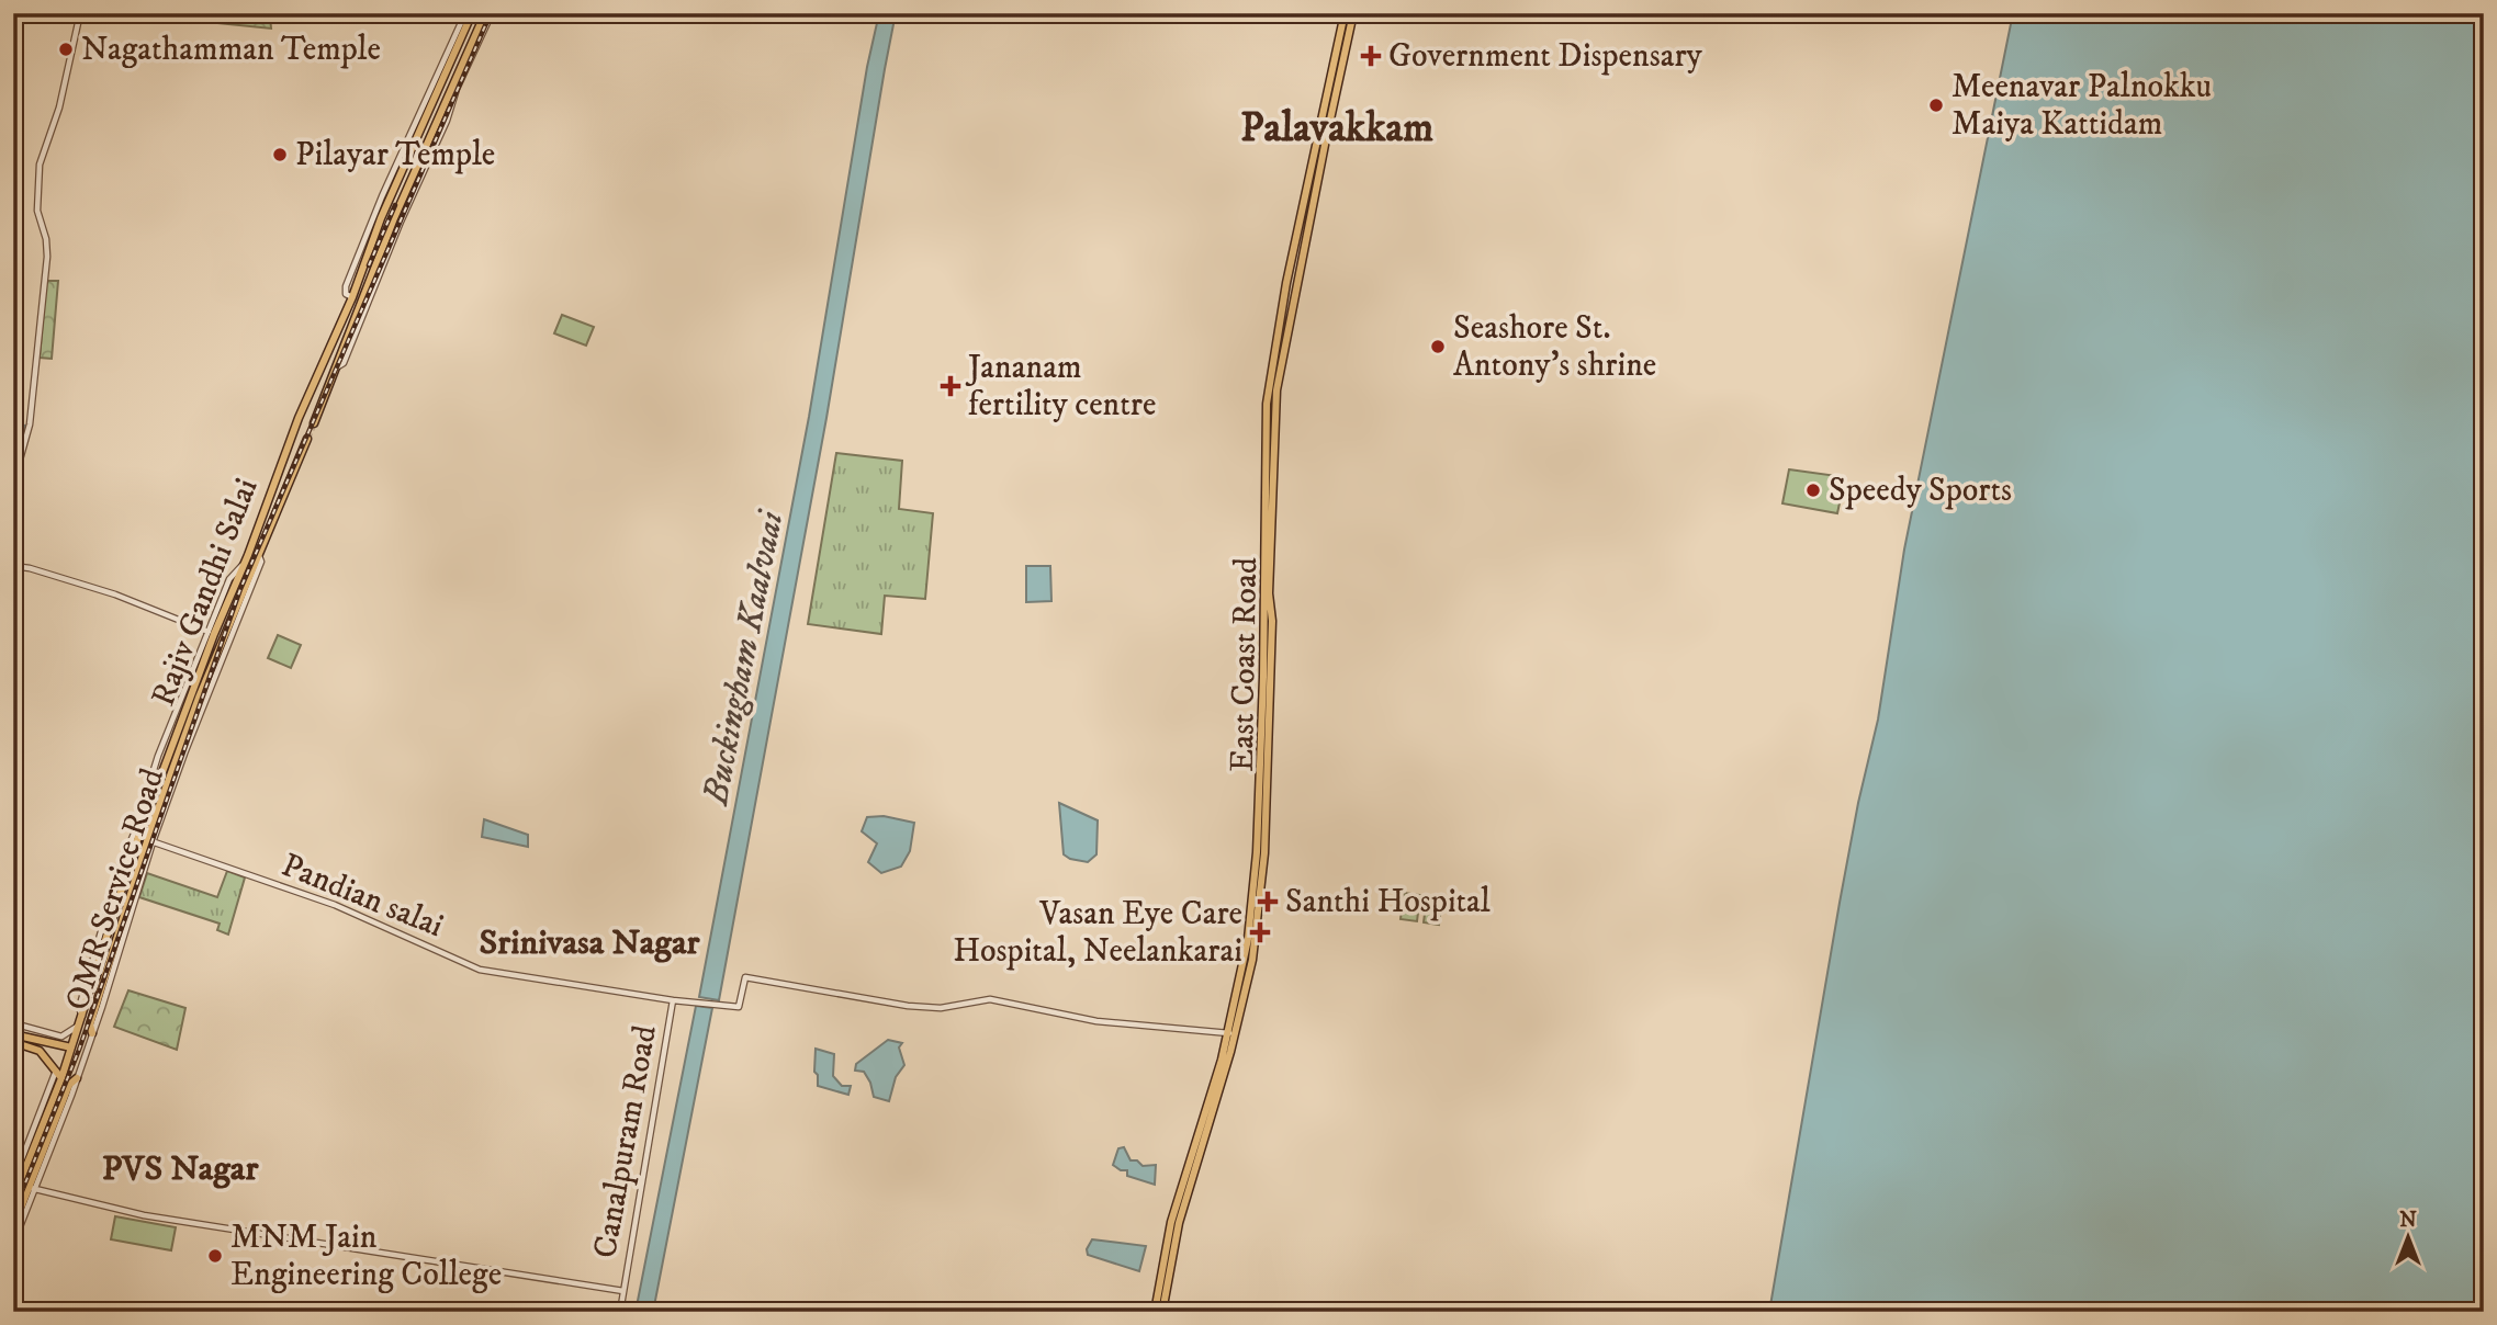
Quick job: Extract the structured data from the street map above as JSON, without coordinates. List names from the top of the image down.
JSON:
{
  "streets": {
    "main road": ["Rajiv Gandhi Salai", "East Coast Road"],
    "street": ["OMR Service Road", "Pandian salai", "Canalpuram Road"]
  },
  "crossings": [
    ["Rajiv Gandhi Salai", "OMR Service Road"],
    ["Rajiv Gandhi Salai", "Pandian salai"],
    ["East Coast Road", "Pandian salai"],
    ["OMR Service Road", "Pandian salai"],
    ["Pandian salai", "Canalpuram Road"]
  ],
  "districts": ["Palavakkam", "Srinivasa Nagar", "PVS Nagar"],
  "water": ["Buckingham Kaalvaai"],
  "places": {
    "other": [
      "Nagathamman Temple",
      "Meenavar Palnokku Maiya Kattidam",
      "Pilayar Temple",
      "Seashore St. Antony's shrine",
      "Speedy Sports",
      "MNM Jain Engineering College"
    ],
    "health": [
      "Government Dispensary",
      "Jananam fertility centre",
      "Santhi Hospital",
      "Vasan Eye Care Hospital, Neelankarai"
    ]
  },
  "north": "top"
}
